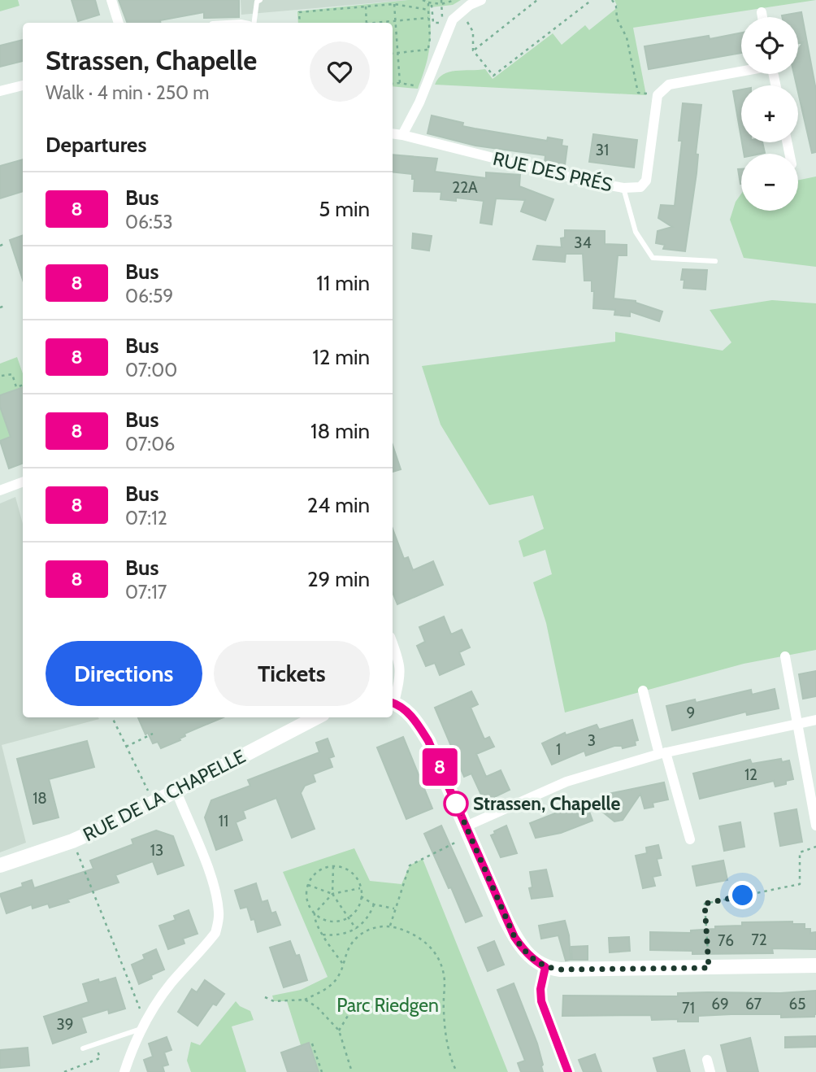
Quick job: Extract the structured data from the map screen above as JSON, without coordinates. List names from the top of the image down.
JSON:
{
  "streets": {
    "main road": ["RUE DE LA CHAPELLE"],
    "street": ["RUE DES PRÉS"]
  },
  "parks": ["Parc Riedgen"],
  "places": ["Strassen, Chapelle"],
  "lines": ["bus line 8"],
  "house_numbers": [
    "31",
    "22A",
    "34",
    "9",
    "3",
    "1",
    "12",
    "18",
    "11",
    "13",
    "72",
    "76",
    "69",
    "67",
    "65",
    "71",
    "39"
  ],
  "page": {
    "on_map": "8",
    "map_buttons": ["+", "−"],
    "heading": [
      ["Strassen, Chapelle", "Walk · 4 min · 250 m"],
      "Departures"
    ],
    "list": [
      {
        "mark": "8",
        "name": "Bus",
        "note": "06:53",
        "value": "5 min"
      },
      {
        "mark": "8",
        "name": "Bus",
        "note": "06:59",
        "value": "11 min"
      },
      {
        "mark": "8",
        "name": "Bus",
        "note": "07:00",
        "value": "12 min"
      },
      {
        "mark": "8",
        "name": "Bus",
        "note": "07:06",
        "value": "18 min"
      },
      {
        "mark": "8",
        "name": "Bus",
        "note": "07:12",
        "value": "24 min"
      },
      {
        "mark": "8",
        "name": "Bus",
        "note": "07:17",
        "value": "29 min"
      }
    ],
    "buttons": ["Directions", "Tickets"]
  }
}
